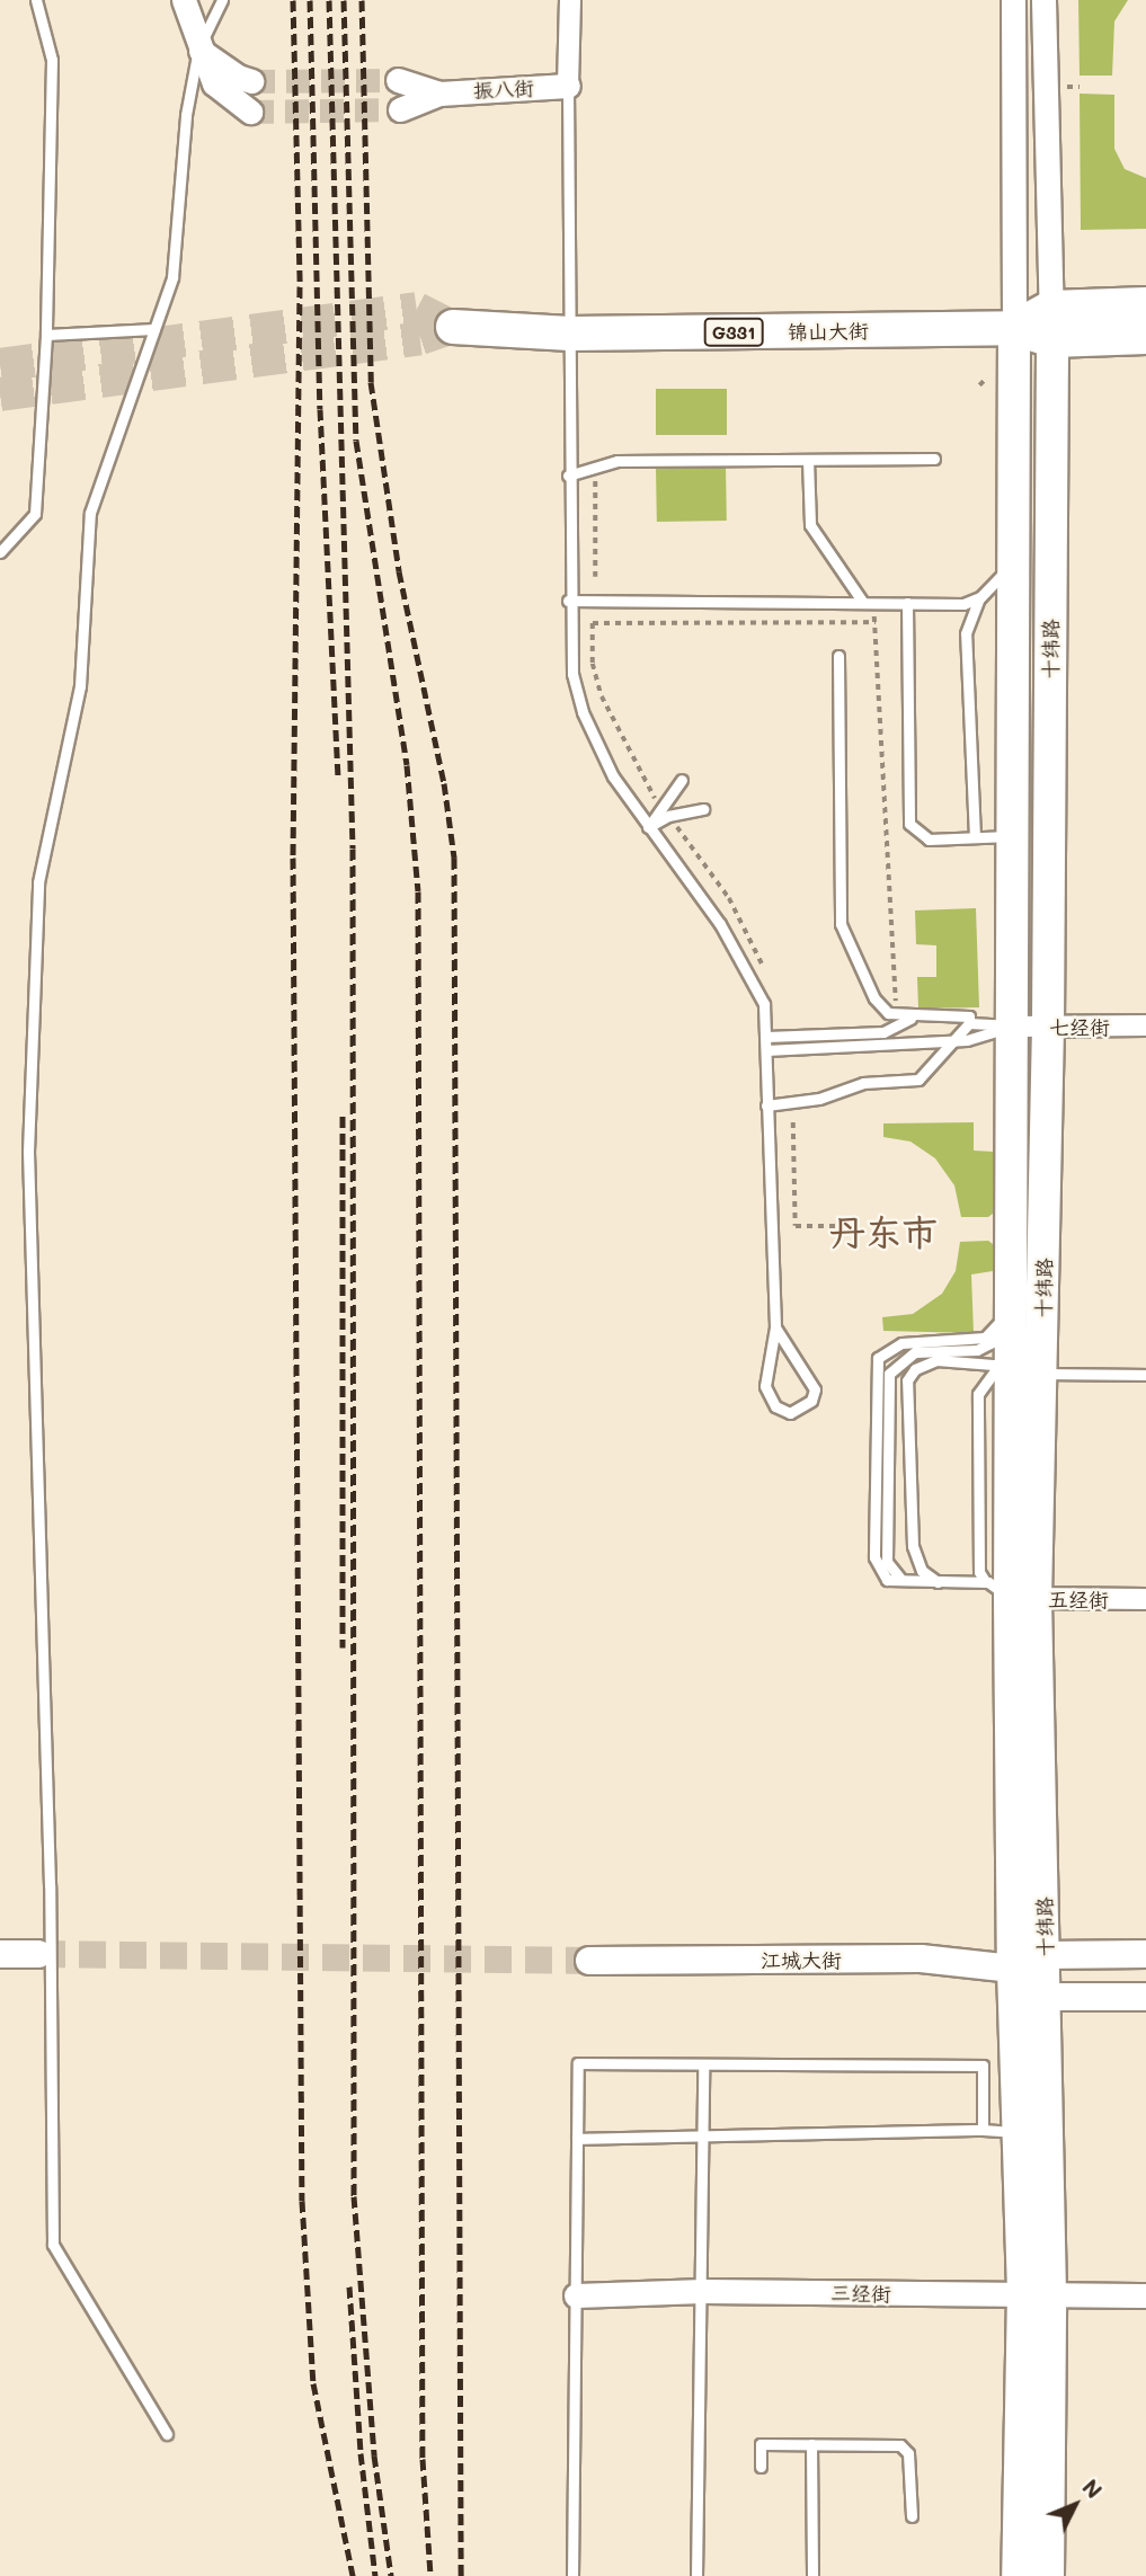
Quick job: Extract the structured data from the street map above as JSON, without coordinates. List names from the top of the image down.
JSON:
{
  "streets": {
    "highway": ["锦山大街", "G331"],
    "main road": ["十纬路", "江城大街"],
    "street": [
      "振八街",
      "七经街",
      "五经街",
      "三经街"
    ]
  },
  "crossings": [
    ["锦山大街", "十纬路"],
    ["十纬路", "七经街"],
    ["十纬路", "五经街"],
    ["十纬路", "江城大街"],
    ["十纬路", "三经街"]
  ],
  "districts": ["丹东市"],
  "north": "top right"
}
